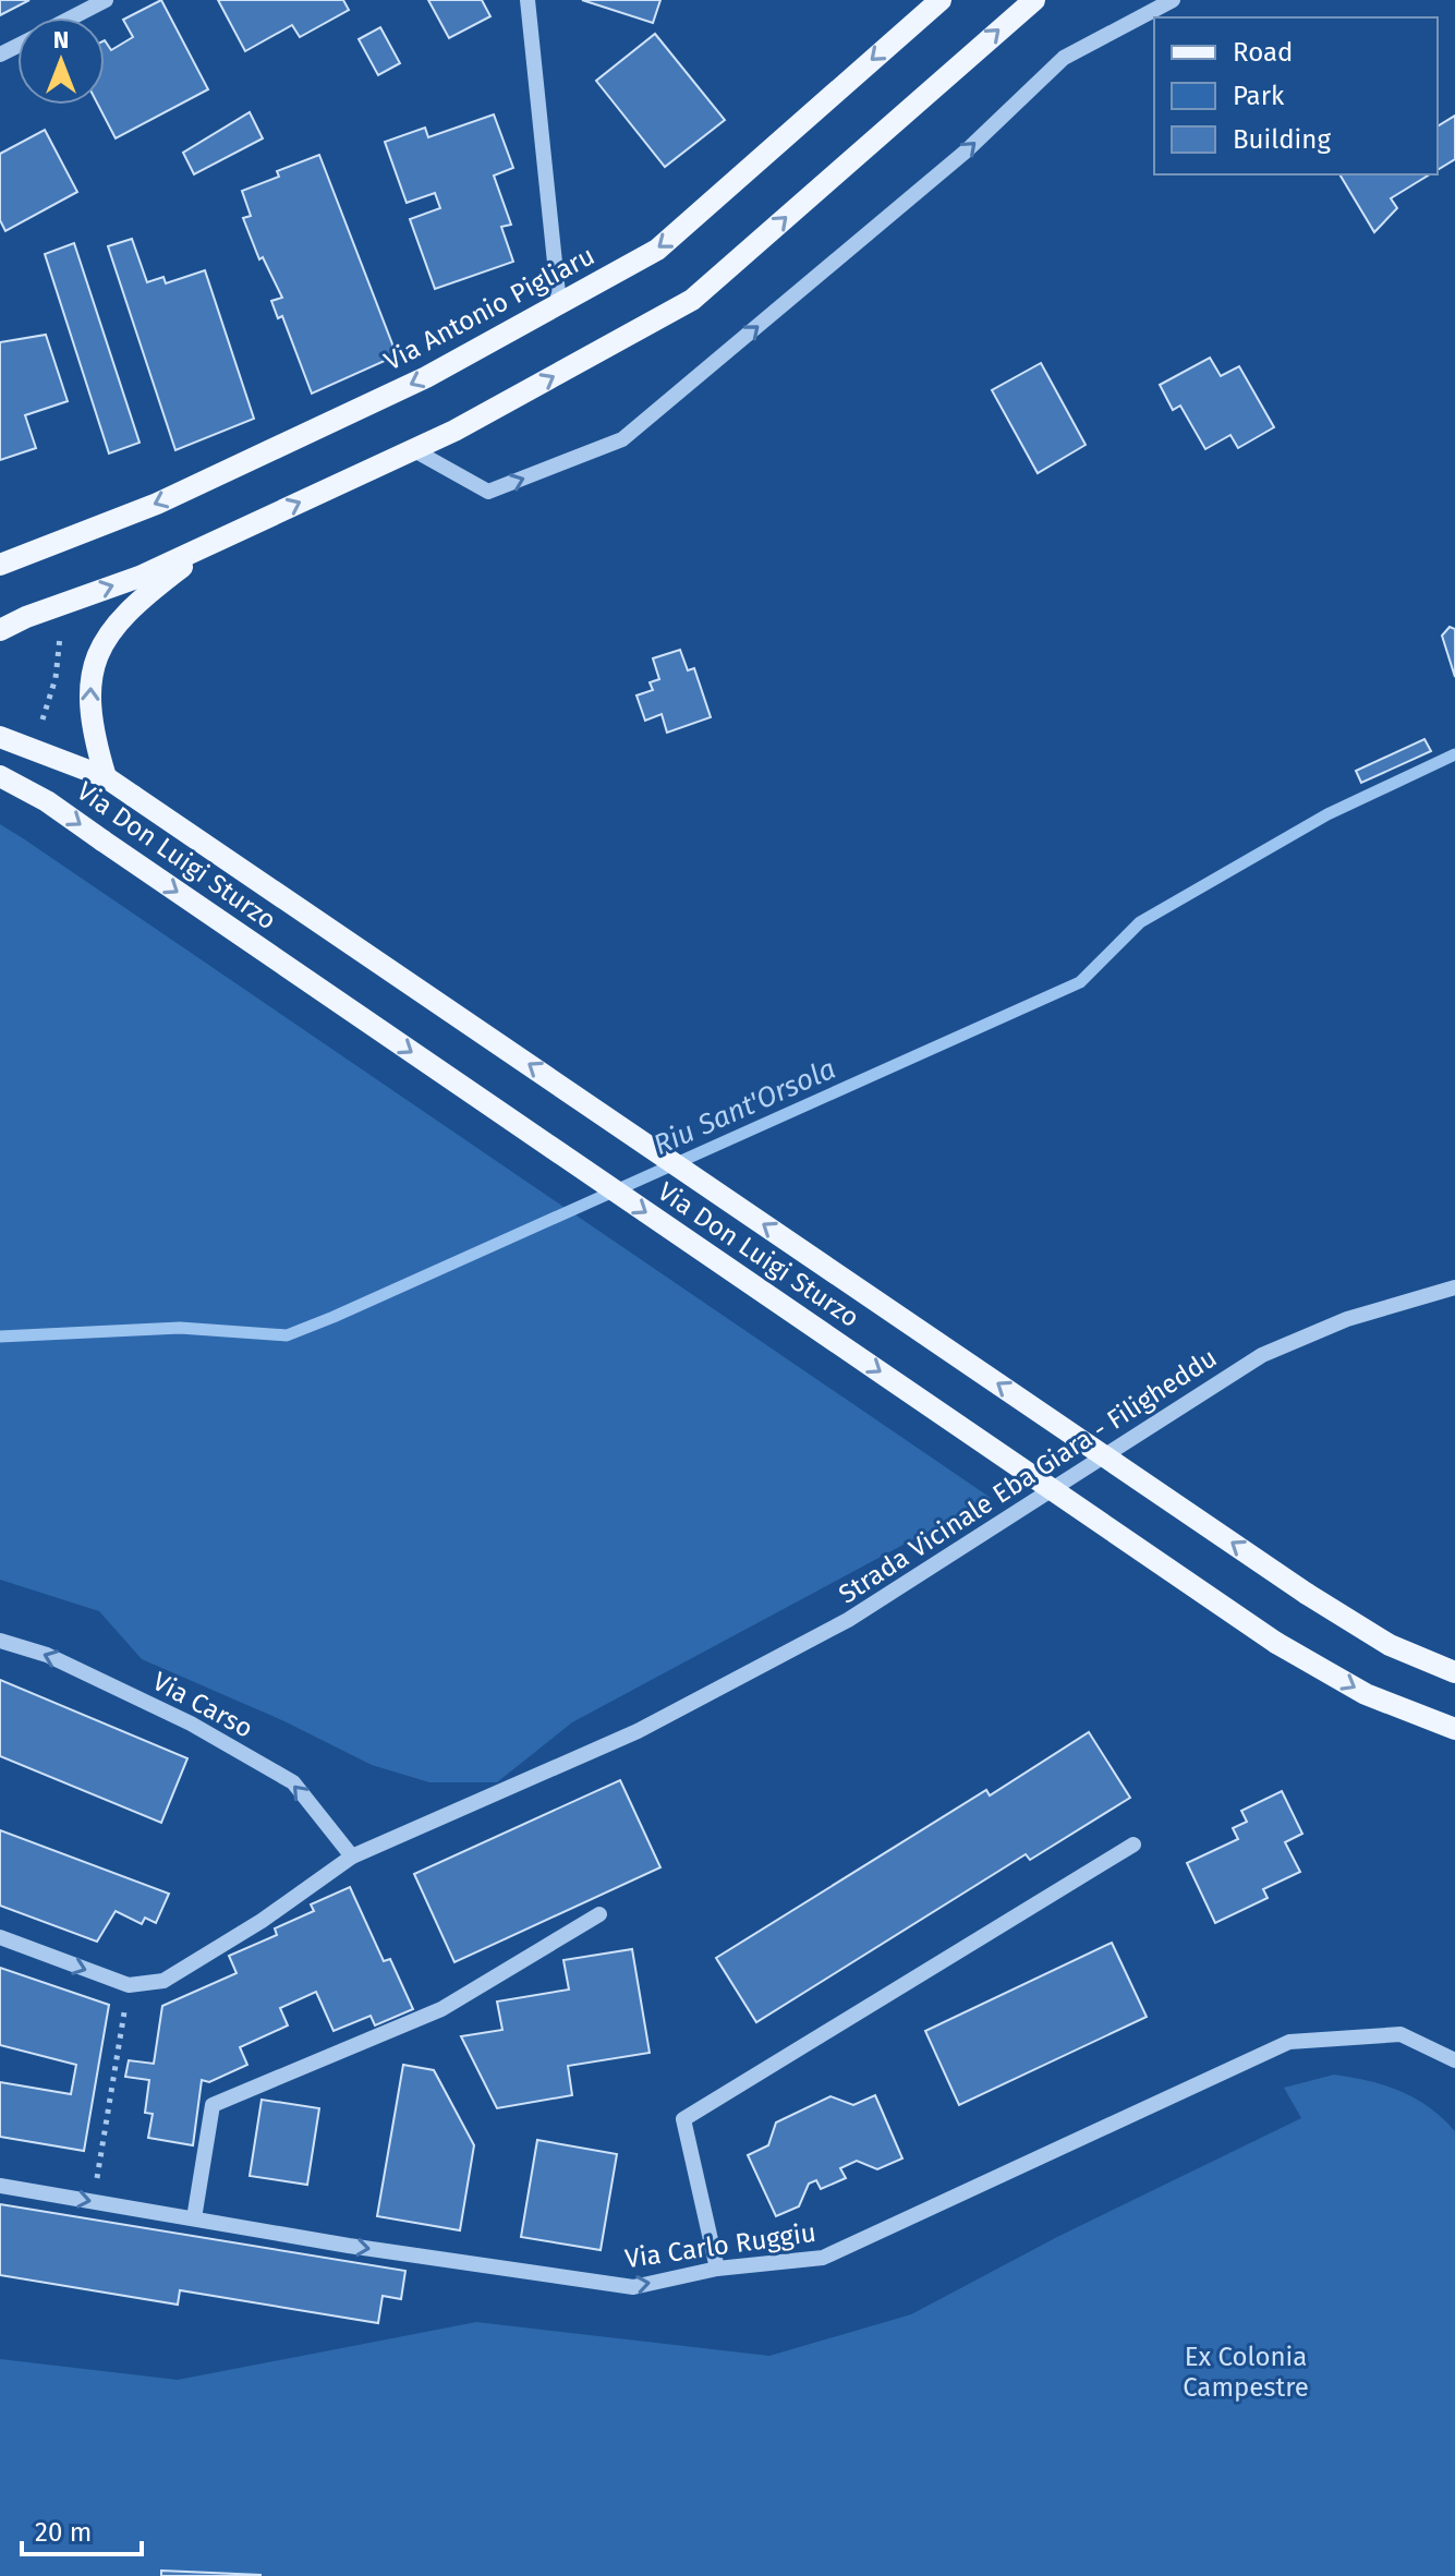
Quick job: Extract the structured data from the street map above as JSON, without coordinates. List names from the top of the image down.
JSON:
{
  "streets": {
    "main road": ["Via Antonio Pigliaru", "Via Don Luigi Sturzo"],
    "street": ["Strada Vicinale Eba Giara - Filigheddu", "Via Carso", "Via Carlo Ruggiu"]
  },
  "crossings": [
    ["Strada Vicinale Eba Giara - Filigheddu", "Via Carso"]
  ],
  "one_way": ["Via Carso", "Via Carlo Ruggiu"],
  "water": ["Riu Sant'Orsola"],
  "parks": ["Ex Colonia Campestre"],
  "legend": ["Road", "Park", "Building"],
  "scale_bar": "20 m",
  "north": "top"
}
